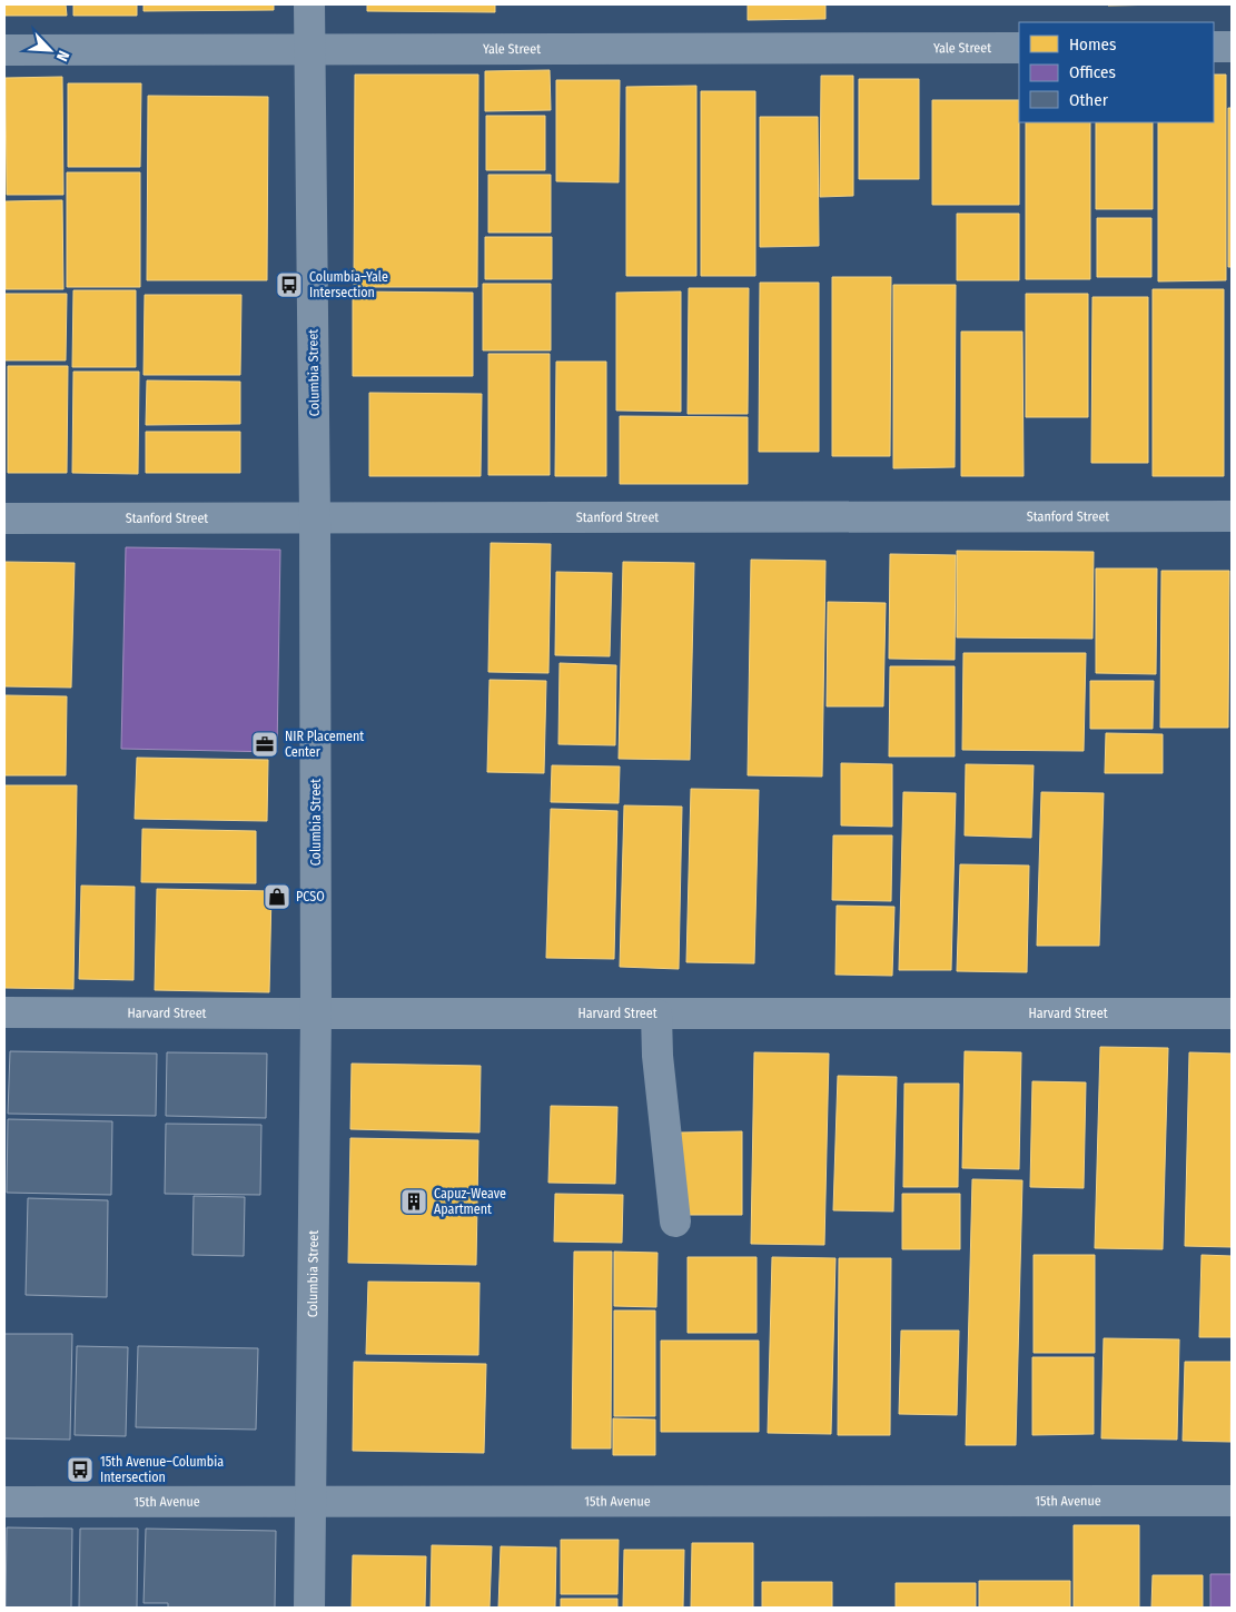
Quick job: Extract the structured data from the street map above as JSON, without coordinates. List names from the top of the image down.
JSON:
{
  "streets": {
    "street": [
      "Yale Street",
      "Columbia Street",
      "Stanford Street",
      "Harvard Street",
      "15th Avenue"
    ]
  },
  "crossings": [
    ["Yale Street", "Columbia Street"],
    ["Columbia Street", "Stanford Street"],
    ["Columbia Street", "Harvard Street"],
    ["Columbia Street", "15th Avenue"]
  ],
  "places": {
    "bus stop": ["Columbia–Yale Intersection", "15th Avenue–Columbia Intersection"],
    "office": ["NIR Placement Center"],
    "shop": ["PCSO"],
    "building": ["Capuz-Weave Apartment"]
  },
  "legend": ["Homes", "Offices", "Other"],
  "north": "bottom right"
}
